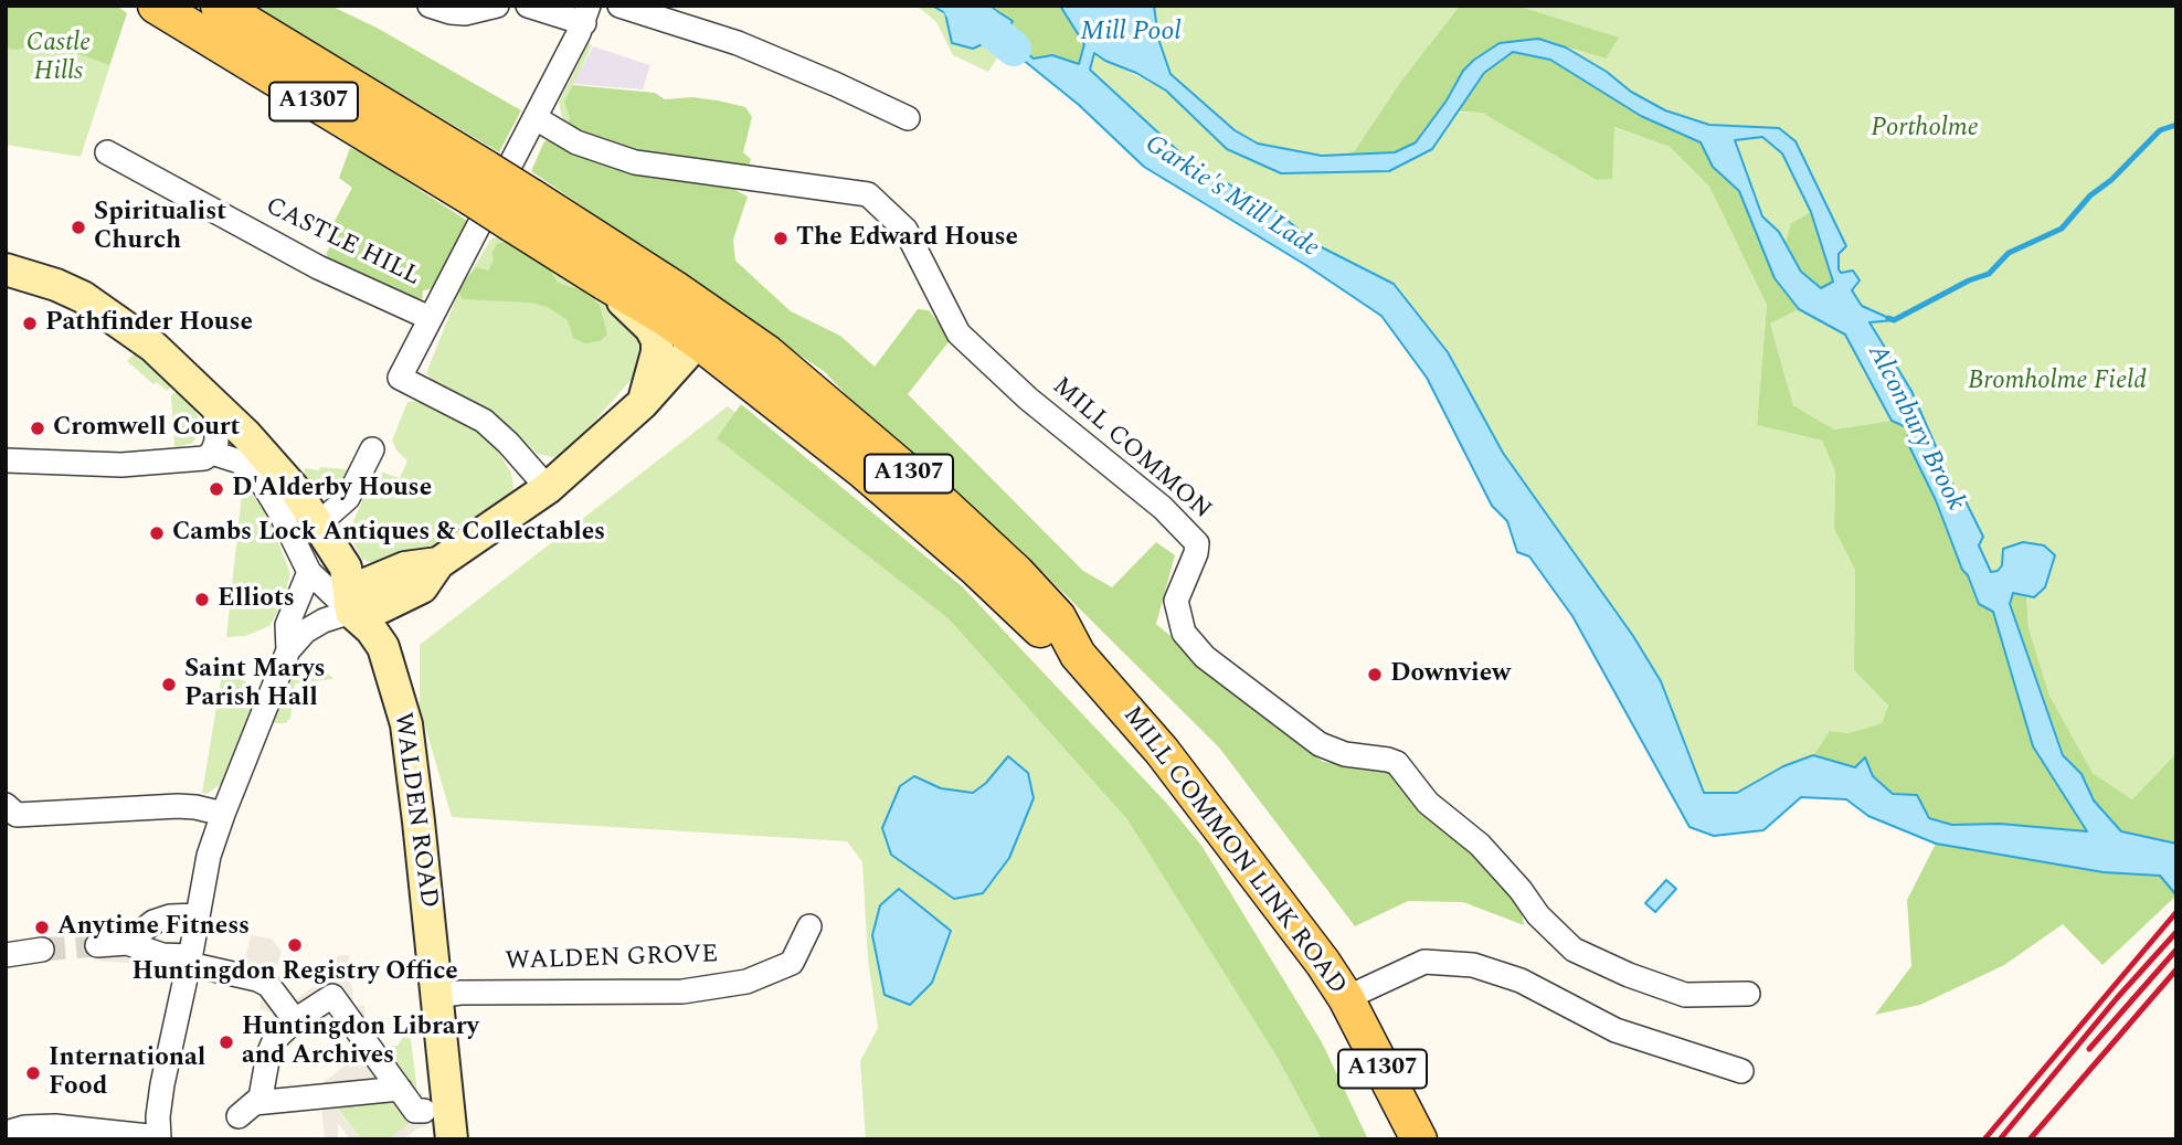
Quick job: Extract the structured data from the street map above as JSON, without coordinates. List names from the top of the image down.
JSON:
{
  "streets": {
    "main road": ["A1307", "WALDEN ROAD", "MILL COMMON LINK ROAD"],
    "street": ["CASTLE HILL", "MILL COMMON", "WALDEN GROVE"]
  },
  "crossings": [
    ["A1307", "MILL COMMON LINK ROAD"],
    ["WALDEN ROAD", "WALDEN GROVE"]
  ],
  "water": ["Mill Pool", "Garkie's Mill Lade", "Alconbury Brook"],
  "parks": ["Castle Hills", "Portholme", "Bromholme Field"],
  "places": [
    "Spiritualist Church",
    "The Edward House",
    "Pathfinder House",
    "Cromwell Court",
    "D'Alderby House",
    "Cambs Lock Antiques & Collectables",
    "Elliots",
    "Downview",
    "Saint Marys Parish Hall",
    "Anytime Fitness",
    "Huntingdon Registry Office",
    "Huntingdon Library and Archives",
    "International Food"
  ]
}
